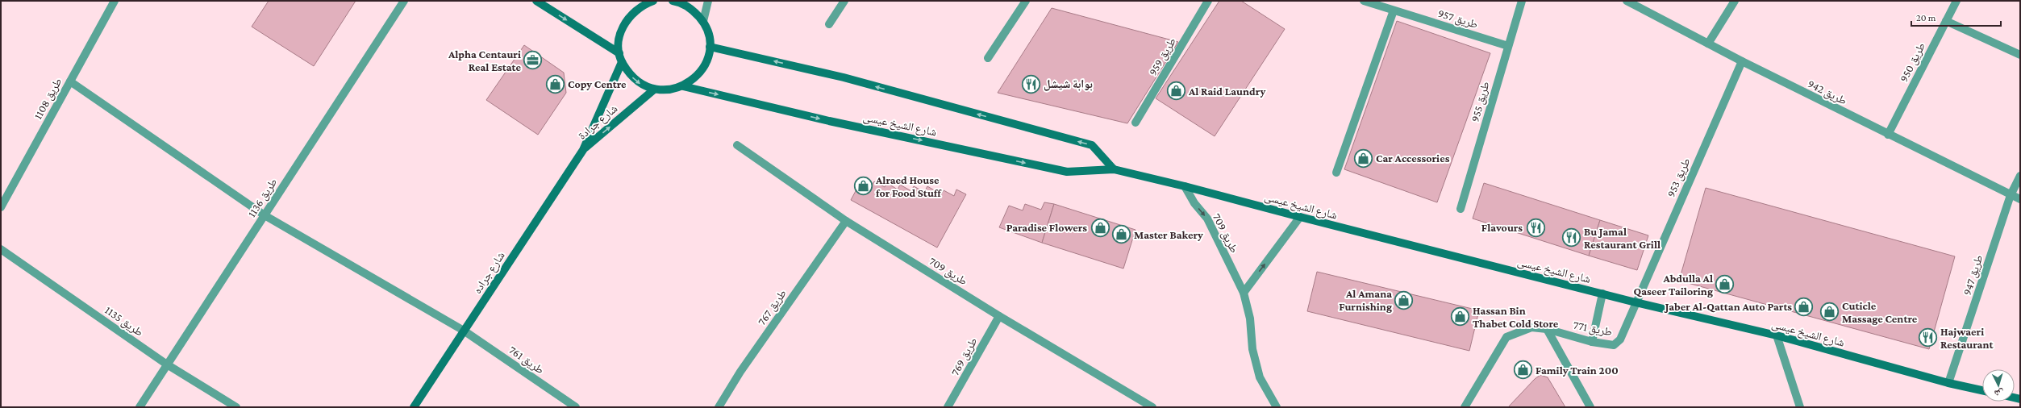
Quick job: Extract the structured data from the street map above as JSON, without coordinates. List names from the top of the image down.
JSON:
{
  "streets": {
    "street": [
      "طريق 957",
      "طريق 959",
      "طريق 950",
      "طريق 942",
      "طريق 1108",
      "طريق 955",
      "شارع جرادة",
      "شارع الشيخ عيسى",
      "طريق 953",
      "طريق 1136",
      "طريق 709",
      "شارع جراده",
      "طريق 947",
      "طريق 767",
      "طريق 1135",
      "طريق 771",
      "طريق 769",
      "طريق 761"
    ]
  },
  "crossings": [
    ["طريق 957", "طريق 955"],
    ["طريق 950", "طريق 942"],
    ["طريق 942", "طريق 953"],
    ["طريق 942", "طريق 947"],
    ["طريق 1108", "طريق 761"],
    ["شارع جرادة", "شارع جراده"],
    ["شارع الشيخ عيسى", "طريق 953"],
    ["شارع الشيخ عيسى", "طريق 709"],
    ["شارع الشيخ عيسى", "طريق 947"],
    ["شارع الشيخ عيسى", "طريق 771"],
    ["طريق 953", "طريق 771"],
    ["طريق 1136", "طريق 1135"],
    ["طريق 1136", "طريق 761"],
    ["طريق 709", "طريق 767"],
    ["طريق 709", "طريق 769"],
    ["شارع جراده", "طريق 761"]
  ],
  "places": {
    "office": ["Alpha Centauri Real Estate"],
    "shop": [
      "Copy Centre",
      "Al Raid Laundry",
      "Car Accessories",
      "Alraed House for Food Stuff",
      "Paradise Flowers",
      "Master Bakery",
      "Abdulla Al Qaseer Tailoring",
      "Al Amana Furnishing",
      "Jaber Al-Qattan Auto Parts",
      "Cuticle Massage Centre",
      "Hassan Bin Thabet Cold Store",
      "Family Train 200"
    ],
    "restaurant": [
      "بوابة شيشل",
      "Flavours",
      "Bu Jamal Restaurant Grill",
      "Hajwaeri Restaurant"
    ]
  },
  "scale_bar": "20 m",
  "north": "bottom"
}
